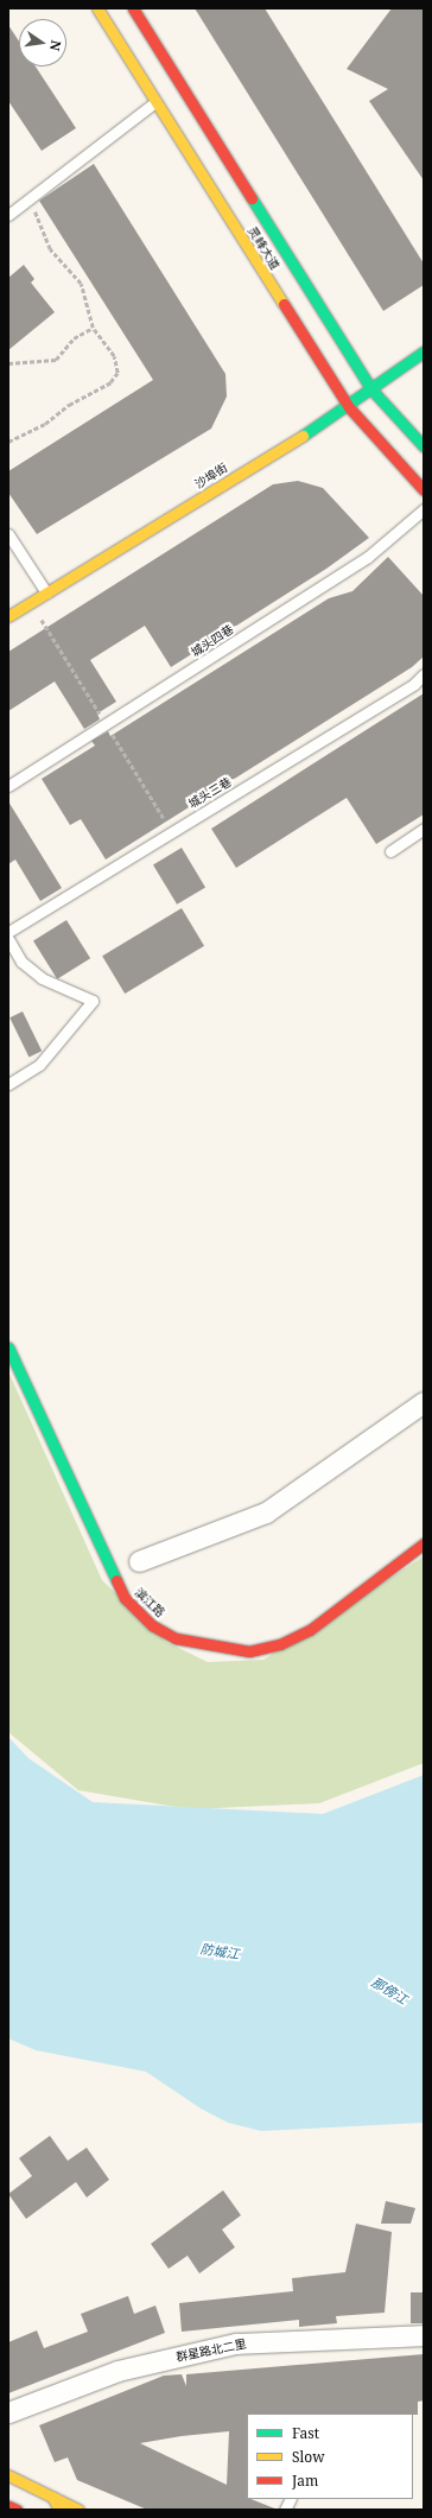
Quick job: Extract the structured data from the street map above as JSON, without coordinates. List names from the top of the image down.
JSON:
{
  "streets": {
    "main road": ["灵峰大道", "沙埠街", "滨江路"],
    "street": ["群星路北二里"],
    "lane": ["城头四巷", "城头三巷"]
  },
  "crossings": [
    ["灵峰大道", "沙埠街"]
  ],
  "water": ["防城江", "那傍江"],
  "legend": ["Fast", "Slow", "Jam"],
  "north": "right"
}
